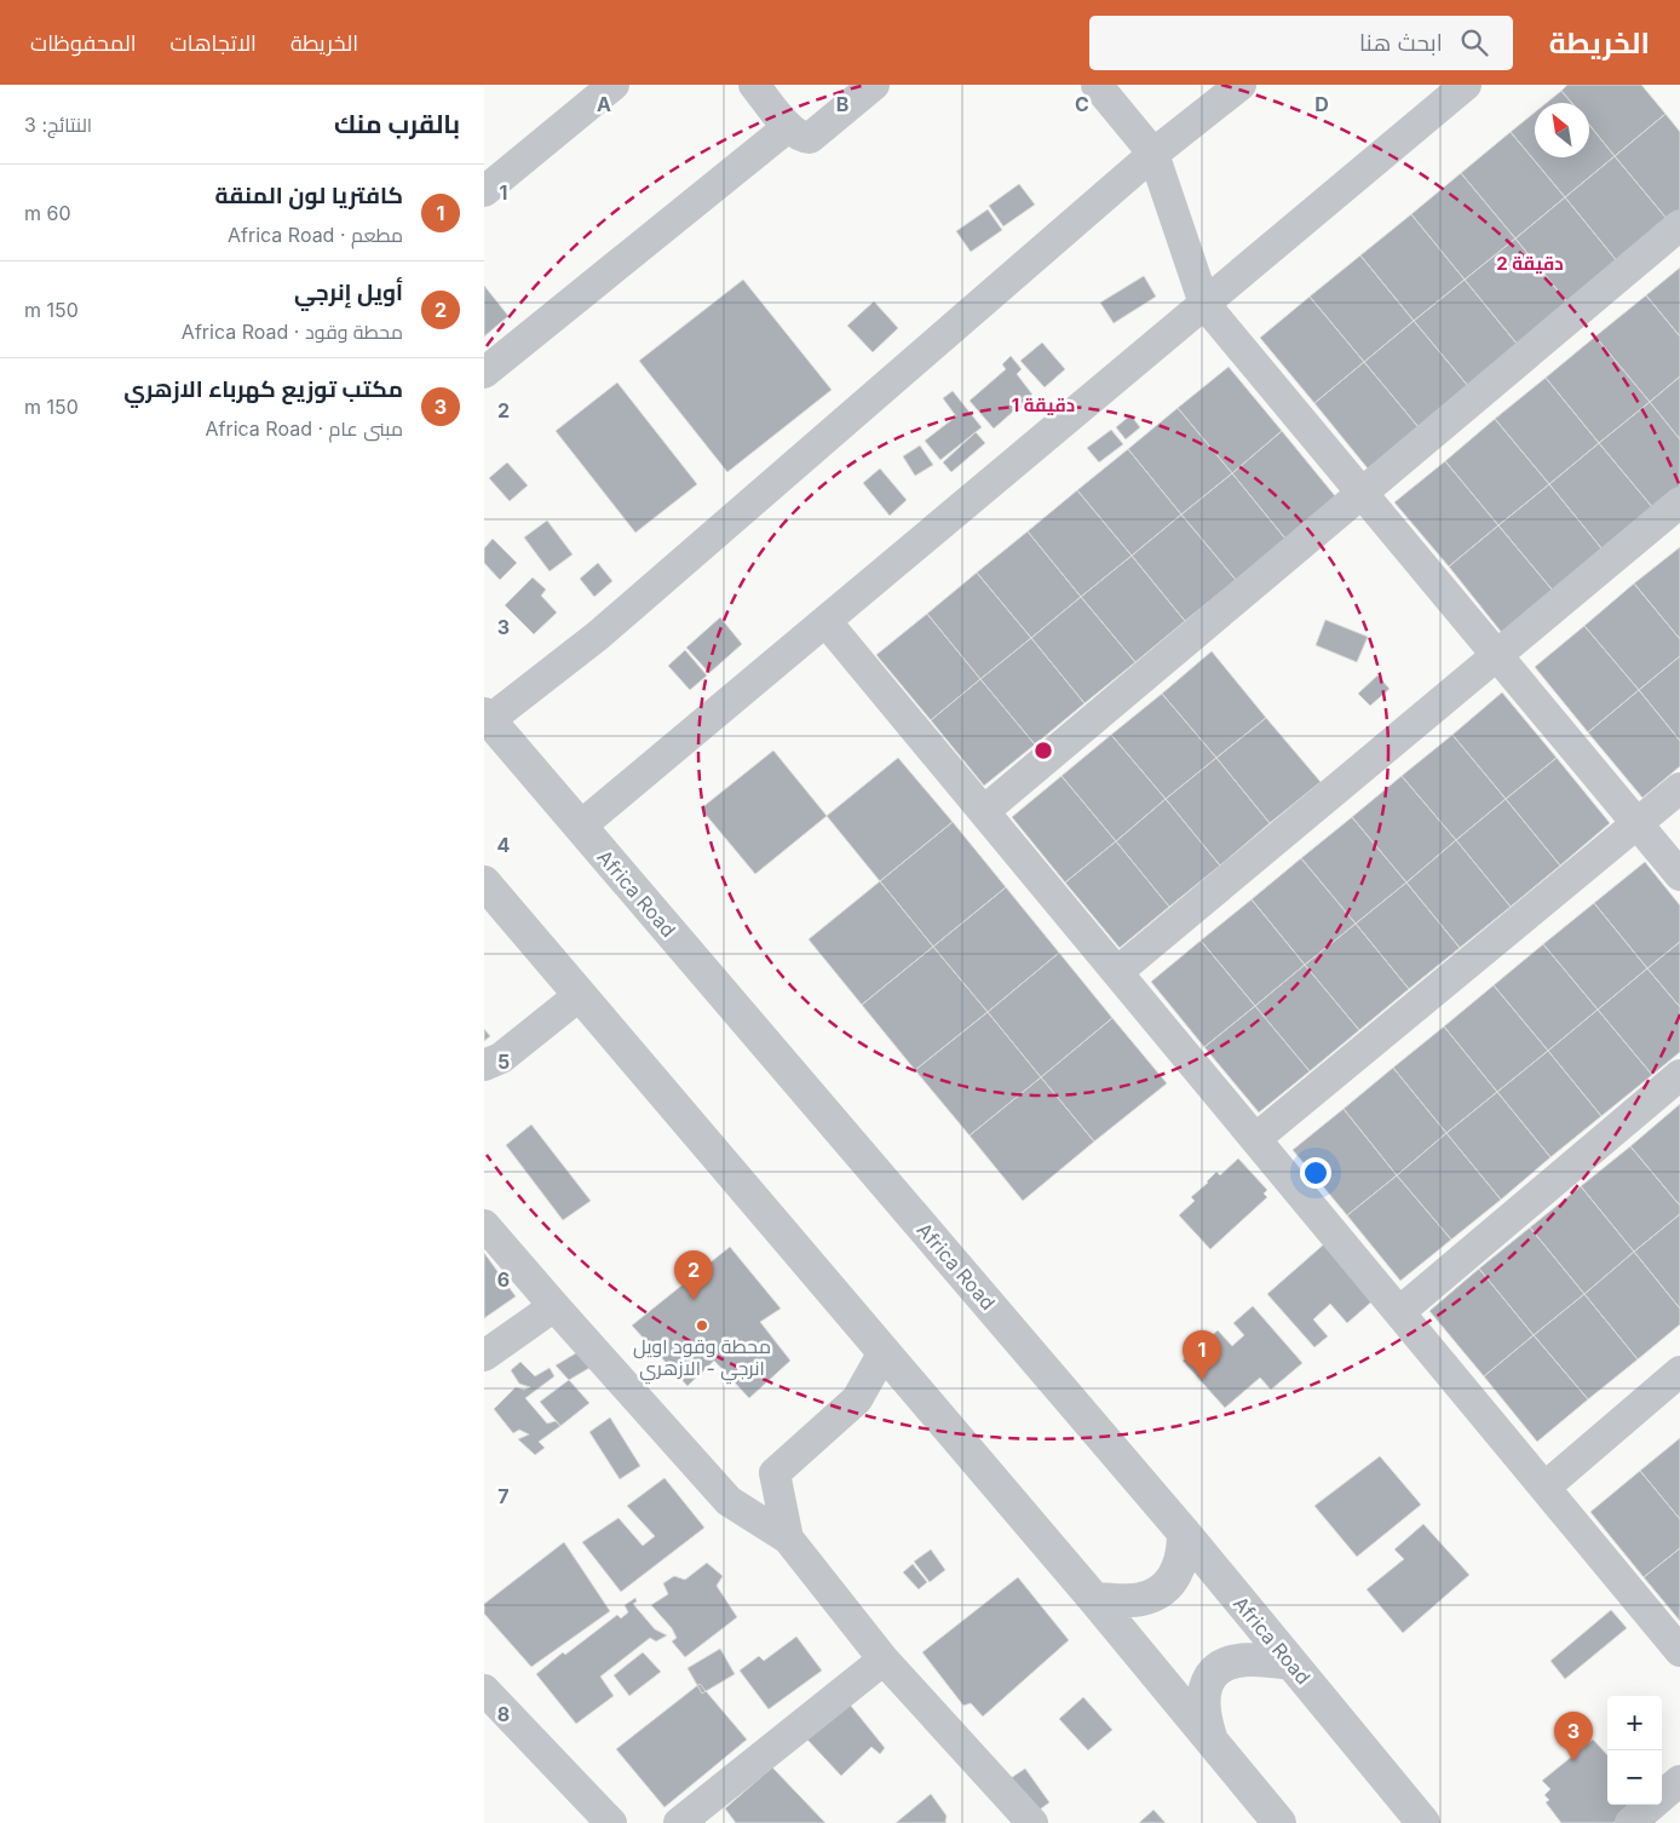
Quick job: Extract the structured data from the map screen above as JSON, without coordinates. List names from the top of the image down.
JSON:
{
  "streets": {
    "street": ["Africa Road"]
  },
  "places": ["محطة وقود اويل انرجي - الازهري"],
  "north": "top left",
  "page": {
    "header": "الخريطة",
    "search": "ابحث هنا",
    "nav": ["الخريطة", "الاتجاهات", "المحفوظات"],
    "heading": ["بالقرب منك", "النتائج: 3"],
    "list": [
      {
        "mark": "1",
        "name": "كافتريا لون المنقة",
        "note": "مطعم · Africa Road",
        "value": "60 m"
      },
      {
        "mark": "2",
        "name": "أويل إنرجي",
        "note": "محطة وقود · Africa Road",
        "value": "150 m"
      },
      {
        "mark": "3",
        "name": "مكتب توزيع كهرباء الازهري",
        "note": "مبنى عام · Africa Road",
        "value": "150 m"
      }
    ],
    "pins": ["2", "1", "3"],
    "map_buttons": ["+", "−"]
  },
  "grid": {
    "columns": [
      "A",
      "B",
      "C",
      "D"
    ],
    "rows": [
      "1",
      "2",
      "3",
      "4",
      "5",
      "6",
      "7",
      "8"
    ]
  },
  "rings": ["2 دقيقة", "1 دقيقة"]
}
